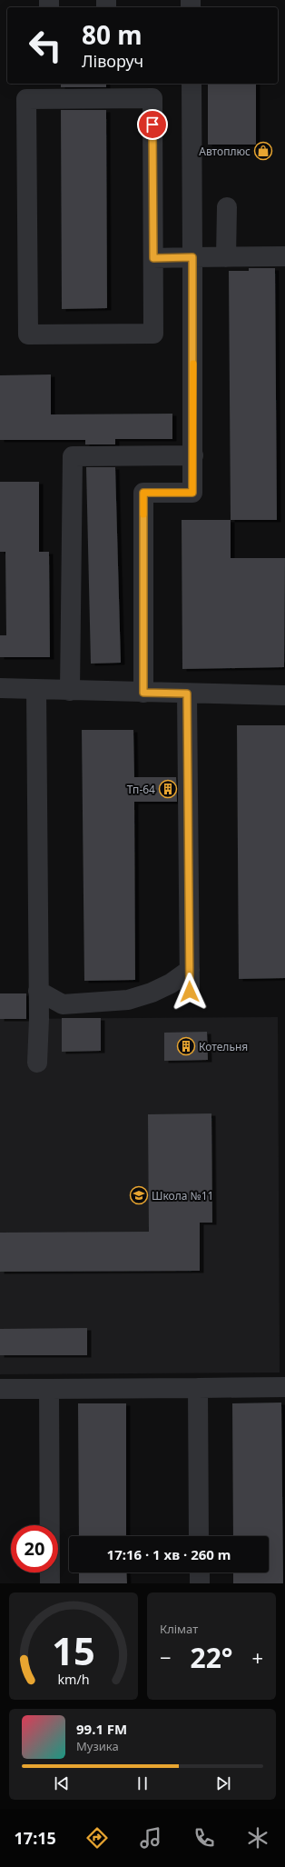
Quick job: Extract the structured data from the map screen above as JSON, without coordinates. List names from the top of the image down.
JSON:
{
  "places": {
    "shop": ["Автоплюс"],
    "building": ["Тп-64", "Котельня"],
    "school or university": ["Школа №11"]
  },
  "page": {
    "turn": ["80 m", "Ліворуч"],
    "limit": "20",
    "trip": "17:16 · 1 хв · 260 m",
    "tile": "Клімат",
    "heat": ["−", "22°", "+"],
    "song": ["99.1 FM", "Музика"],
    "tabs": "17:15",
    "gauge": ["15", "km/h"]
  }
}
